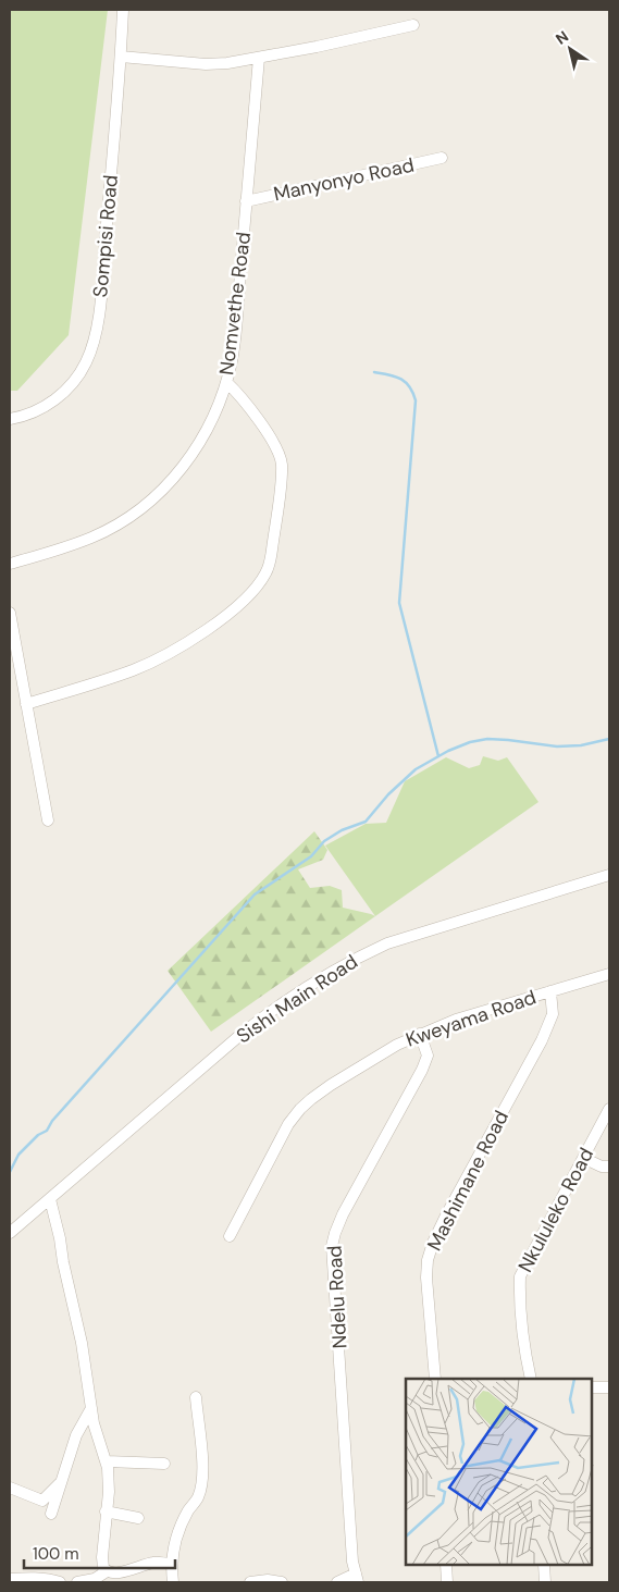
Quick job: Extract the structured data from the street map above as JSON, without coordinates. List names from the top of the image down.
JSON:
{
  "streets": {
    "street": [
      "Manyonyo Road",
      "Sompisi Road",
      "Nomvethe Road",
      "Sishi Main Road",
      "Kweyama Road",
      "Mashimane Road",
      "Nkululeko Road",
      "Ndelu Road"
    ]
  },
  "crossings": [
    ["Manyonyo Road", "Nomvethe Road"],
    ["Kweyama Road", "Mashimane Road"],
    ["Kweyama Road", "Ndelu Road"]
  ],
  "scale_bar": "100 m",
  "north": "top left"
}
